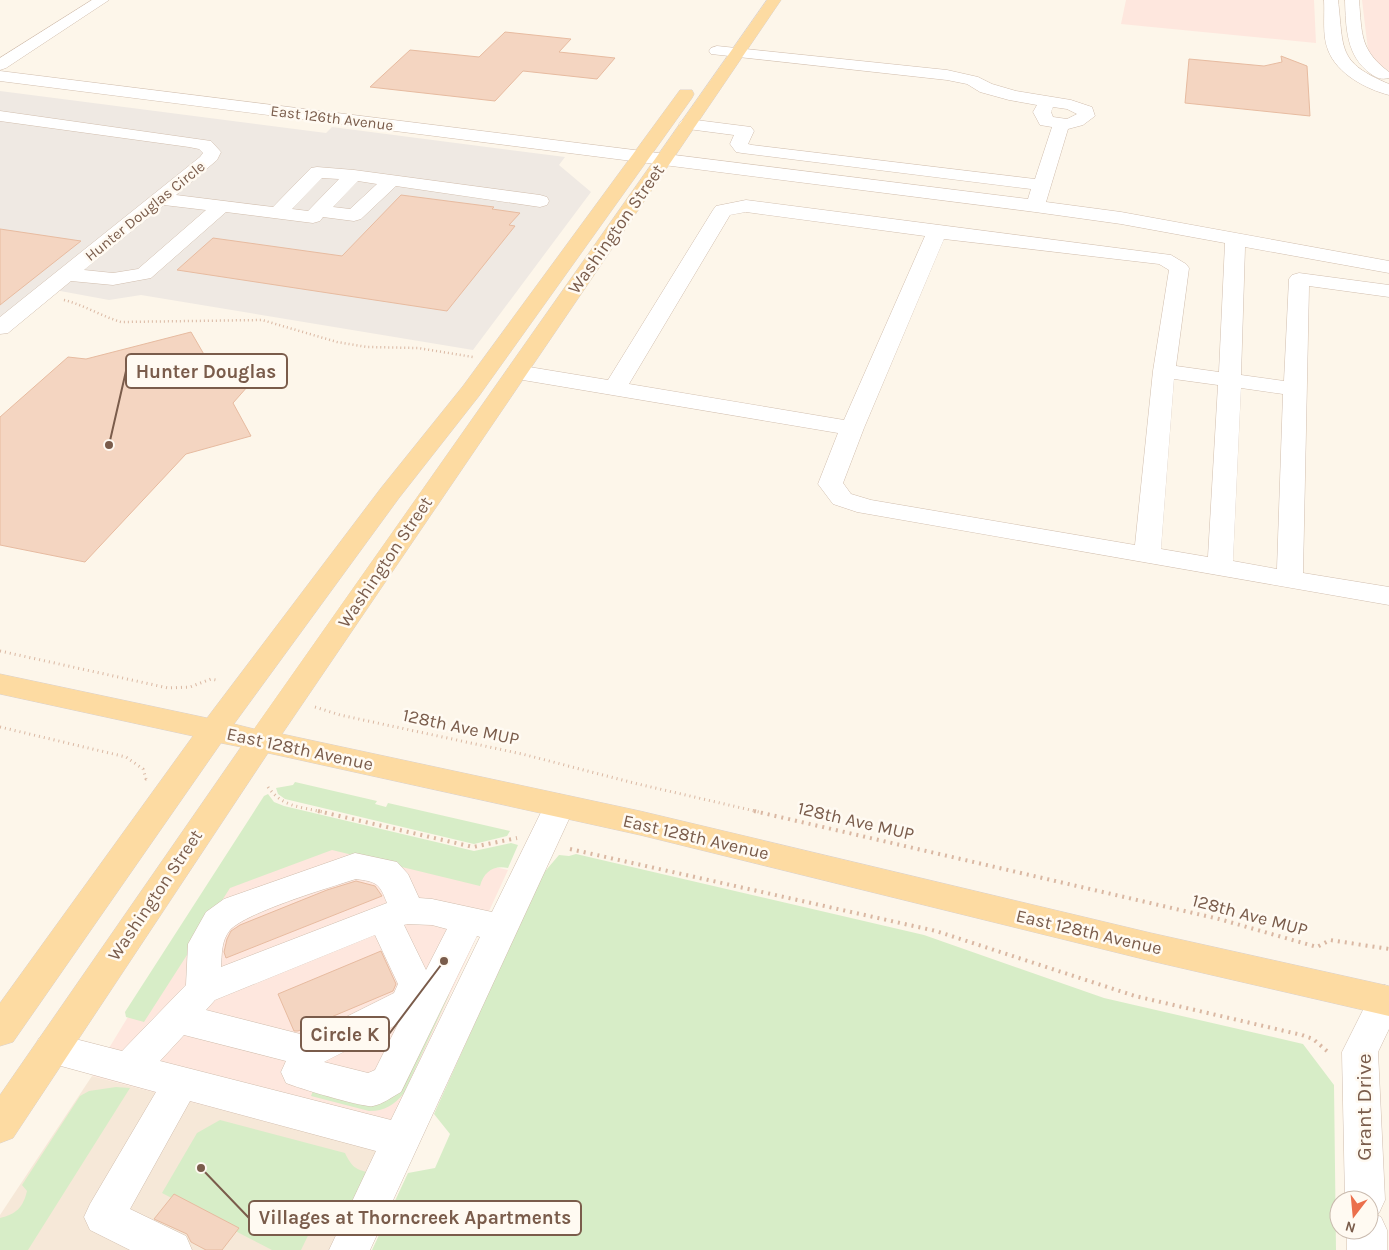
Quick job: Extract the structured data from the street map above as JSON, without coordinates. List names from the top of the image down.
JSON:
{
  "streets": {
    "main road": ["Washington Street", "East 128th Avenue"],
    "street": ["East 126th Avenue", "Hunter Douglas Circle", "Grant Drive"],
    "path": ["128th Ave MUP"]
  },
  "crossings": [
    ["East 126th Avenue", "Washington Street"],
    ["Washington Street", "East 128th Avenue"],
    ["East 128th Avenue", "Grant Drive"]
  ],
  "places": ["Hunter Douglas", "Circle K", "Villages at Thorncreek Apartments"],
  "north": "bottom"
}
